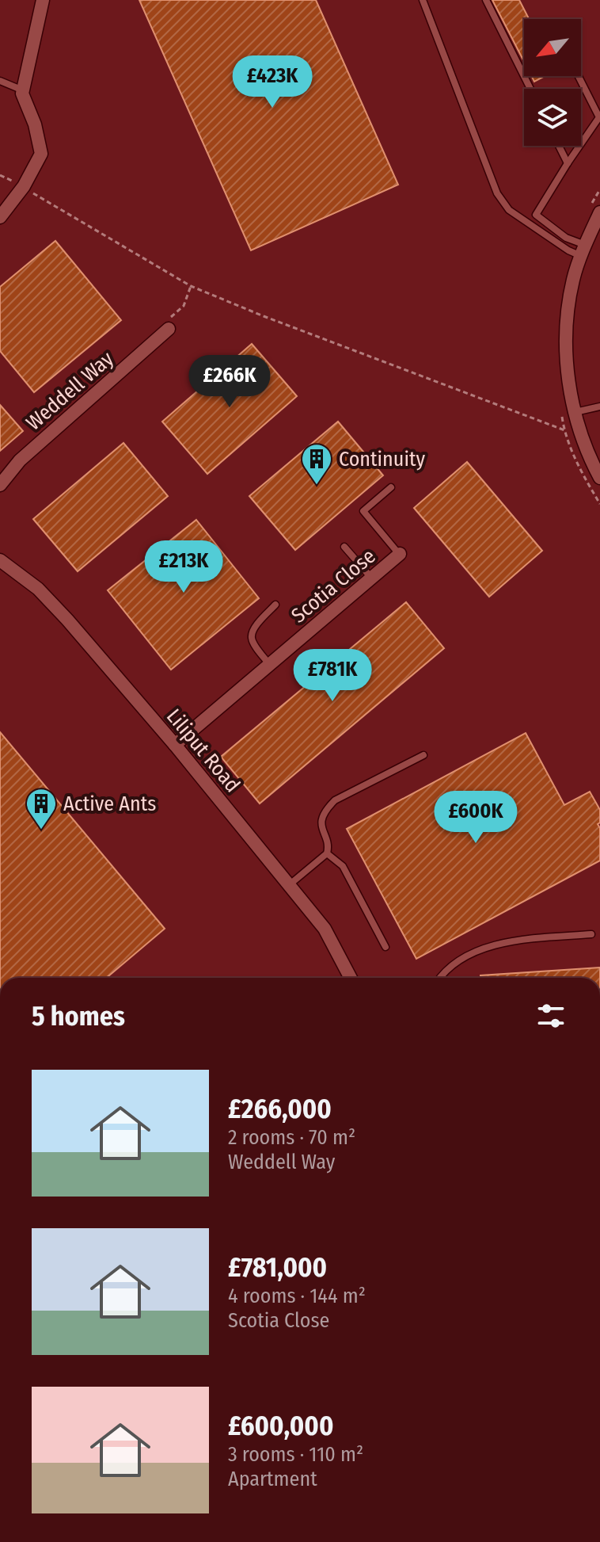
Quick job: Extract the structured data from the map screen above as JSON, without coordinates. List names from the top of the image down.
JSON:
{
  "streets": {
    "street": ["Weddell Way", "Scotia Close", "Liliput Road"]
  },
  "crossings": [
    ["Scotia Close", "Liliput Road"]
  ],
  "places": {
    "building": ["Continuity", "Active Ants"]
  },
  "north": "bottom left",
  "page": {
    "price": [
      "£423K",
      "£266K",
      "£213K",
      "£781K",
      "£600K"
    ],
    "heading": "5 homes",
    "list": [
      {
        "name": "£266,000",
        "note": "2 rooms · 70 m² · Weddell Way"
      },
      {
        "name": "£781,000",
        "note": "4 rooms · 144 m² · Scotia Close"
      },
      {
        "name": "£600,000",
        "note": "3 rooms · 110 m² · Apartment"
      }
    ]
  }
}
